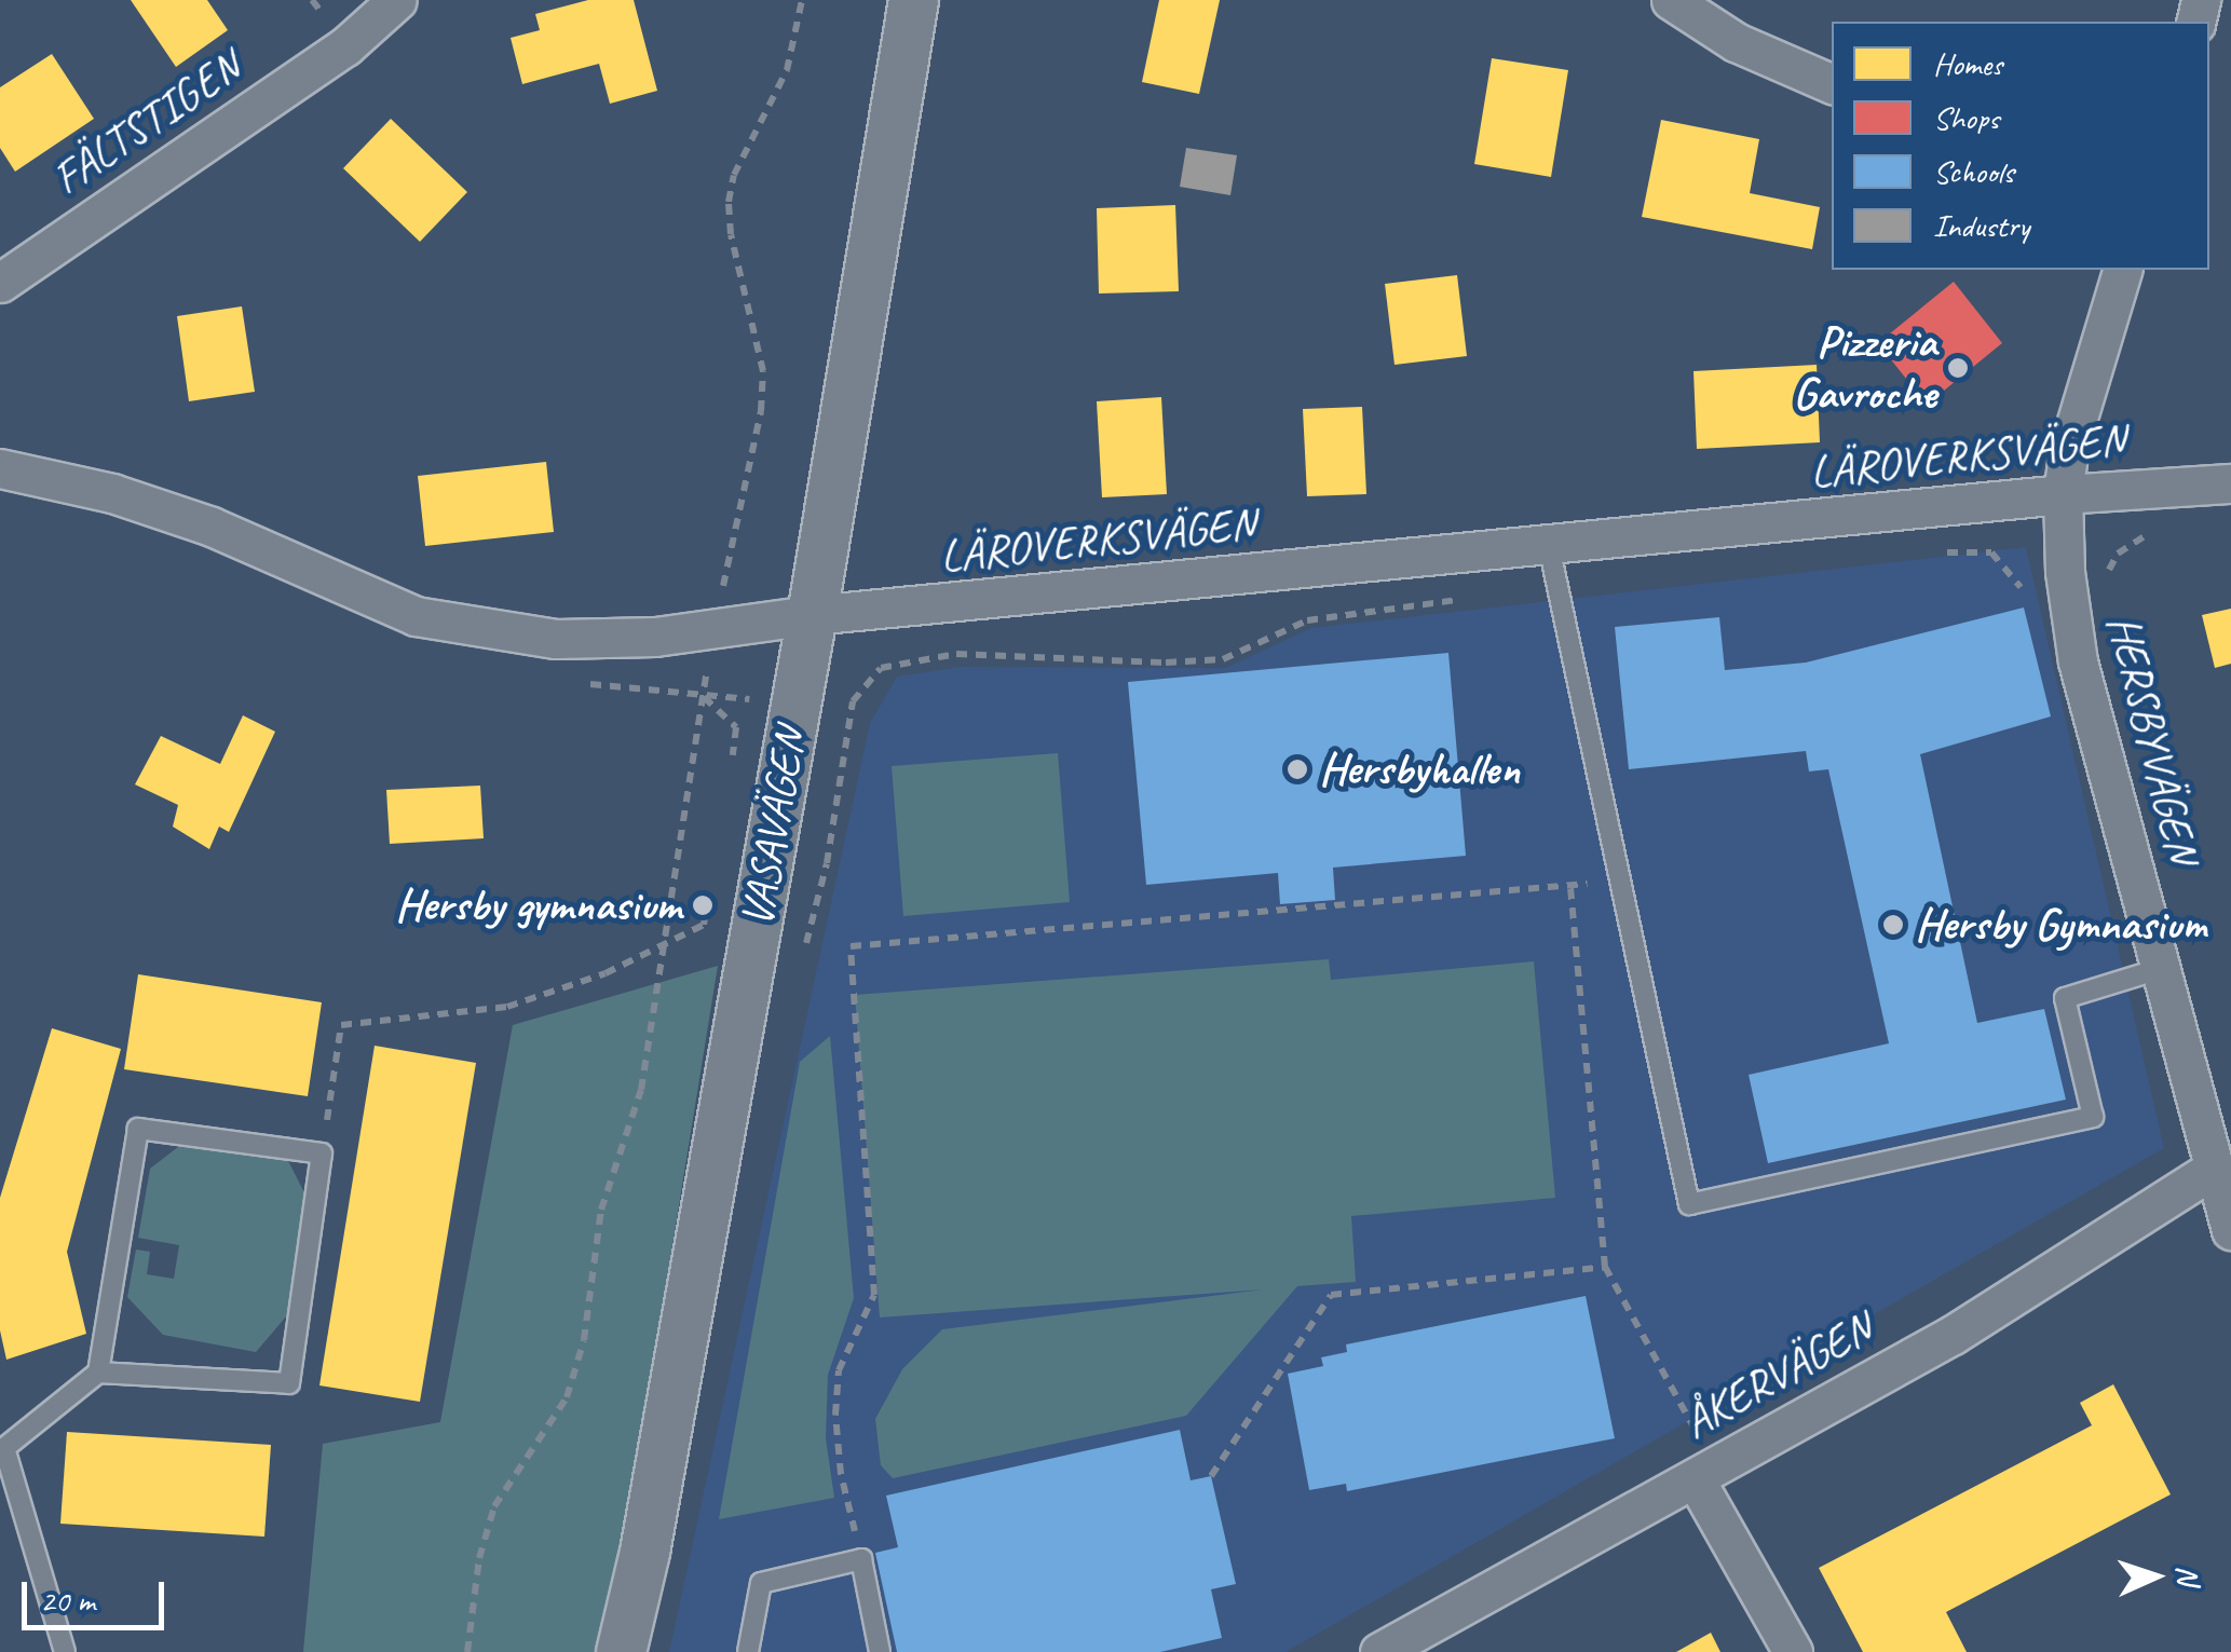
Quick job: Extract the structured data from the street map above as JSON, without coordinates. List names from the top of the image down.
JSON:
{
  "streets": {
    "street": [
      "FÄLTSTIGEN",
      "LÄROVERKSVÄGEN",
      "HERSBYVÄGEN",
      "VASAVÄGEN",
      "ÅKERVÄGEN"
    ]
  },
  "crossings": [
    ["LÄROVERKSVÄGEN", "HERSBYVÄGEN"],
    ["LÄROVERKSVÄGEN", "VASAVÄGEN"],
    ["HERSBYVÄGEN", "ÅKERVÄGEN"]
  ],
  "places": [
    "Pizzeria Gavroche",
    "Hersbyhallen",
    "Hersby gymnasium",
    "Hersby Gymnasium"
  ],
  "legend": [
    "Homes",
    "Shops",
    "Schools",
    "Industry"
  ],
  "scale_bar": "20 m",
  "north": "right"
}
